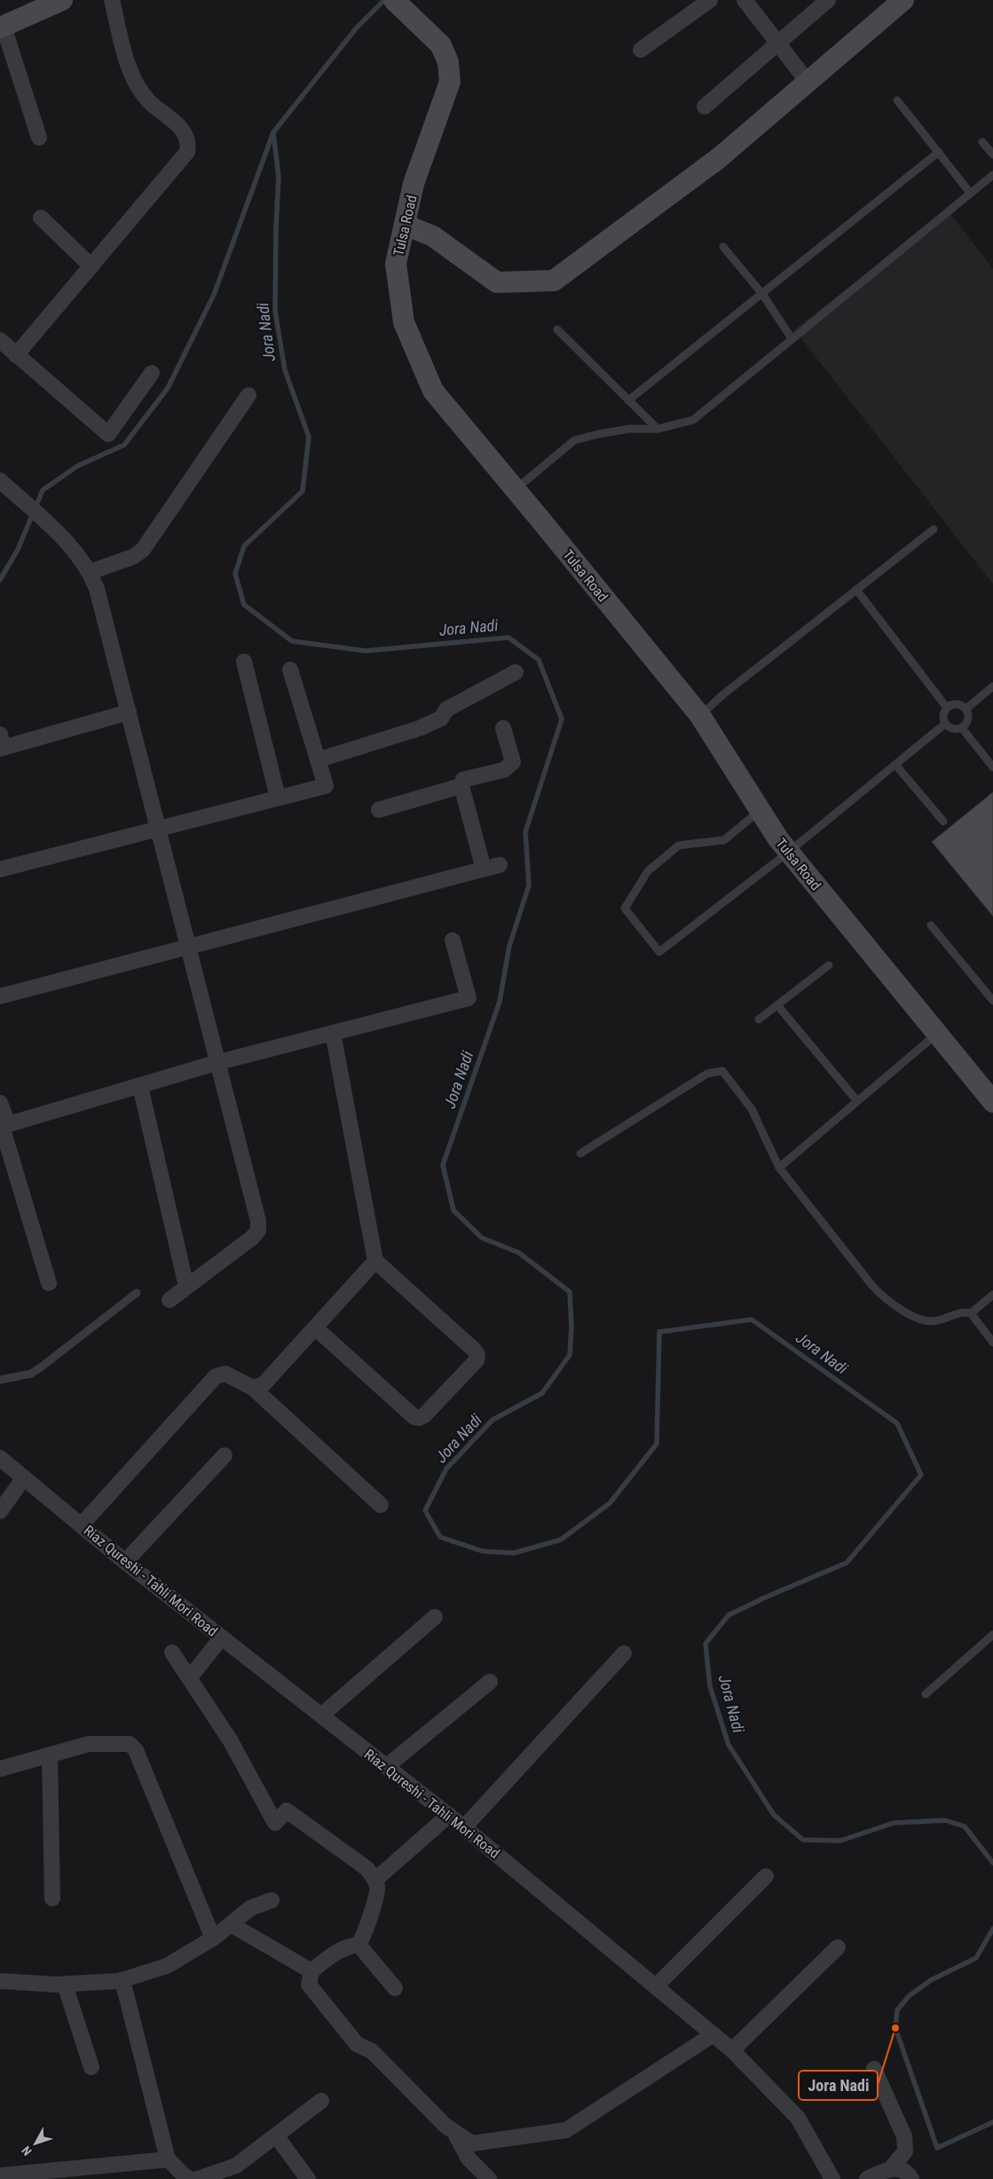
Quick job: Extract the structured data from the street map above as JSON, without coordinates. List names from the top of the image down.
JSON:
{
  "streets": {
    "street": ["Tulsa Road", "Riaz Qureshi - Tahli Mori Road"]
  },
  "water": ["Jora Nadi"],
  "places": ["Jora Nadi"],
  "north": "bottom left"
}
